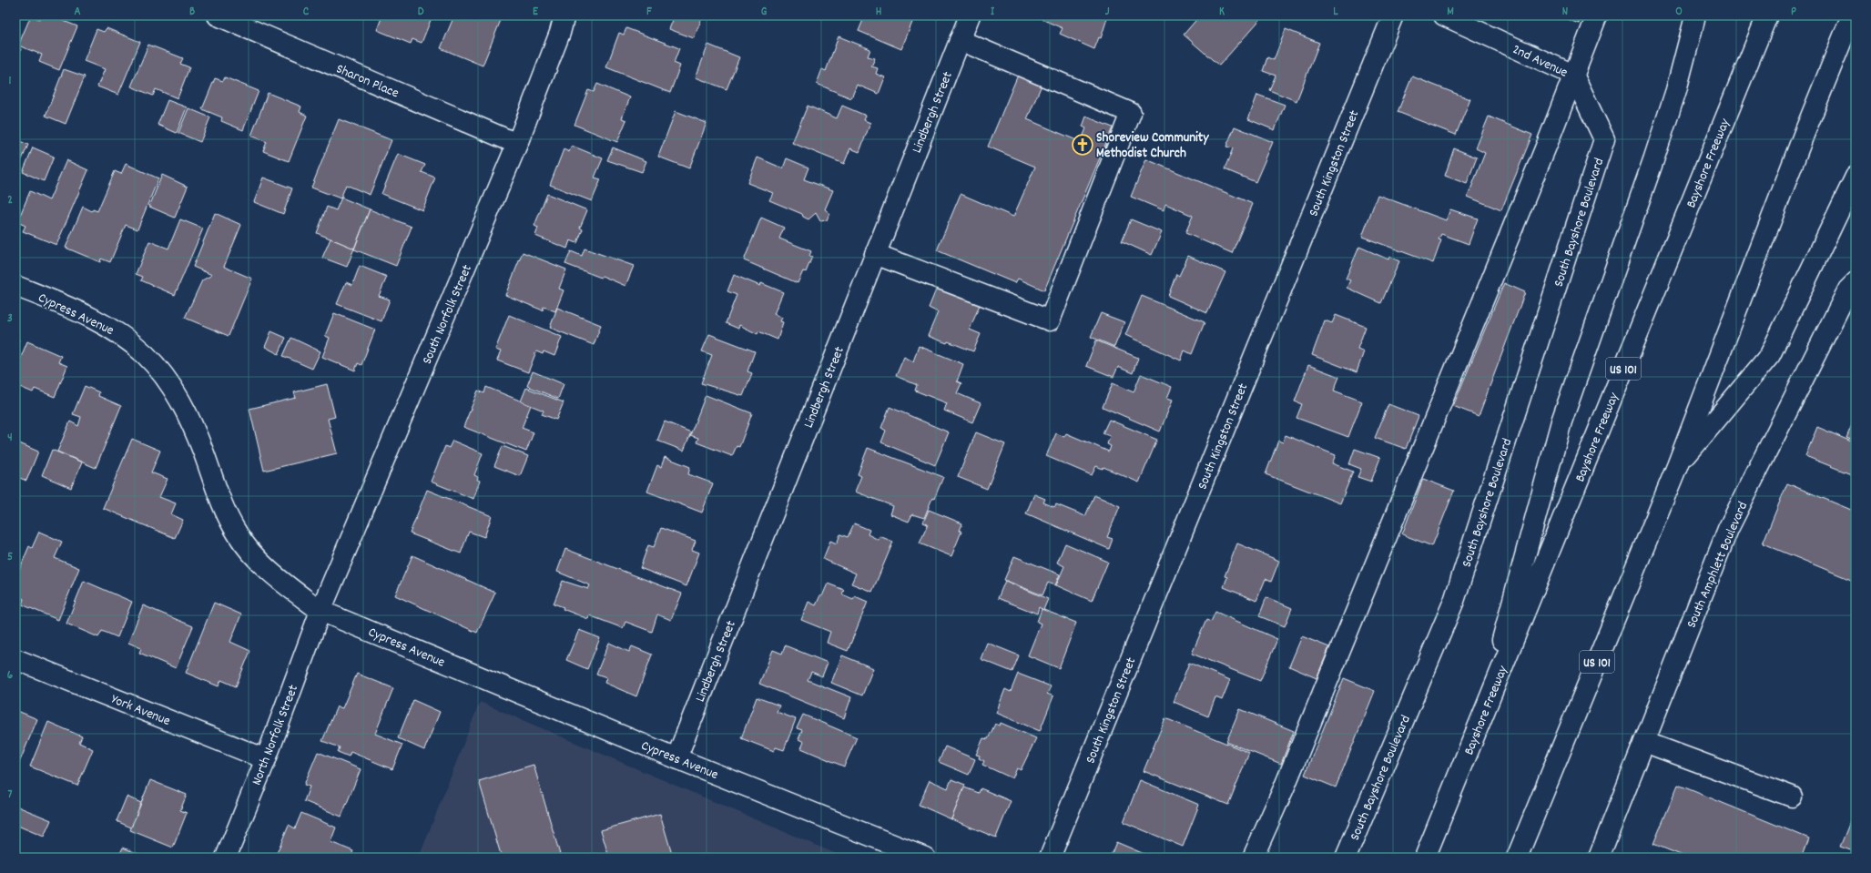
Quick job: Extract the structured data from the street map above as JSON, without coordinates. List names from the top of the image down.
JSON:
{
  "streets": {
    "main road": [
      "2nd Avenue",
      "Sharon Place",
      "Lindbergh Street",
      "South Kingston Street",
      "Bayshore Freeway",
      "South Bayshore Boulevard",
      "Cypress Avenue",
      "South Norfolk Street",
      "US 101",
      "South Amphlett Boulevard",
      "York Avenue",
      "North Norfolk Street"
    ]
  },
  "crossings": [
    ["2nd Avenue", "South Bayshore Boulevard"],
    ["Sharon Place", "South Norfolk Street"],
    ["Lindbergh Street", "Cypress Avenue"],
    ["Cypress Avenue", "South Norfolk Street"],
    ["Cypress Avenue", "North Norfolk Street"],
    ["South Norfolk Street", "North Norfolk Street"],
    ["York Avenue", "North Norfolk Street"]
  ],
  "places": {
    "church": ["Shoreview Community Methodist Church"]
  },
  "grid": {
    "columns": [
      "A",
      "B",
      "C",
      "D",
      "E",
      "F",
      "G",
      "H",
      "I",
      "J",
      "K",
      "L",
      "M",
      "N",
      "O",
      "P"
    ],
    "rows": [
      "1",
      "2",
      "3",
      "4",
      "5",
      "6",
      "7"
    ]
  }
}
